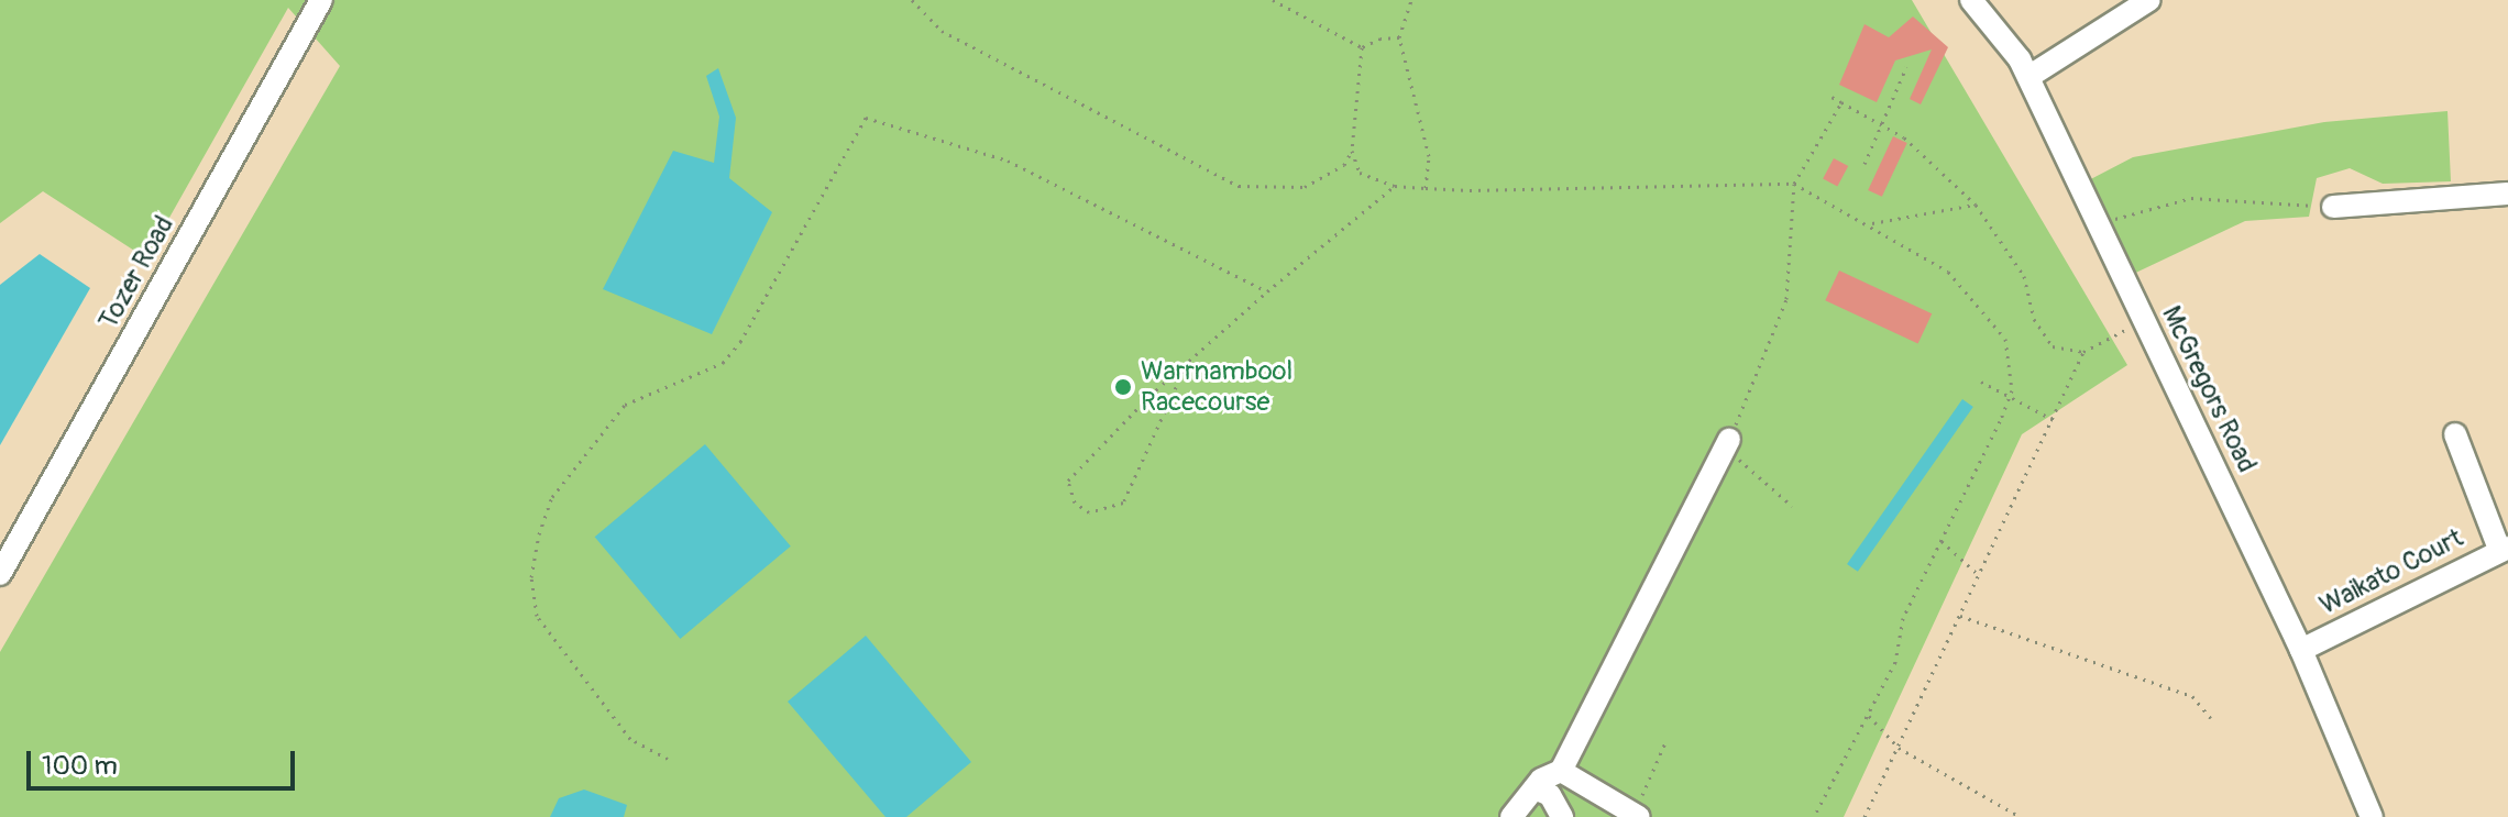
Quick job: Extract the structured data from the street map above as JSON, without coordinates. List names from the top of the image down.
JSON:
{
  "streets": {
    "street": ["Tozer Road", "McGregors Road", "Waikato Court"]
  },
  "crossings": [
    ["McGregors Road", "Waikato Court"]
  ],
  "places": ["Warrnambool Racecourse"],
  "scale_bar": "100 m"
}
